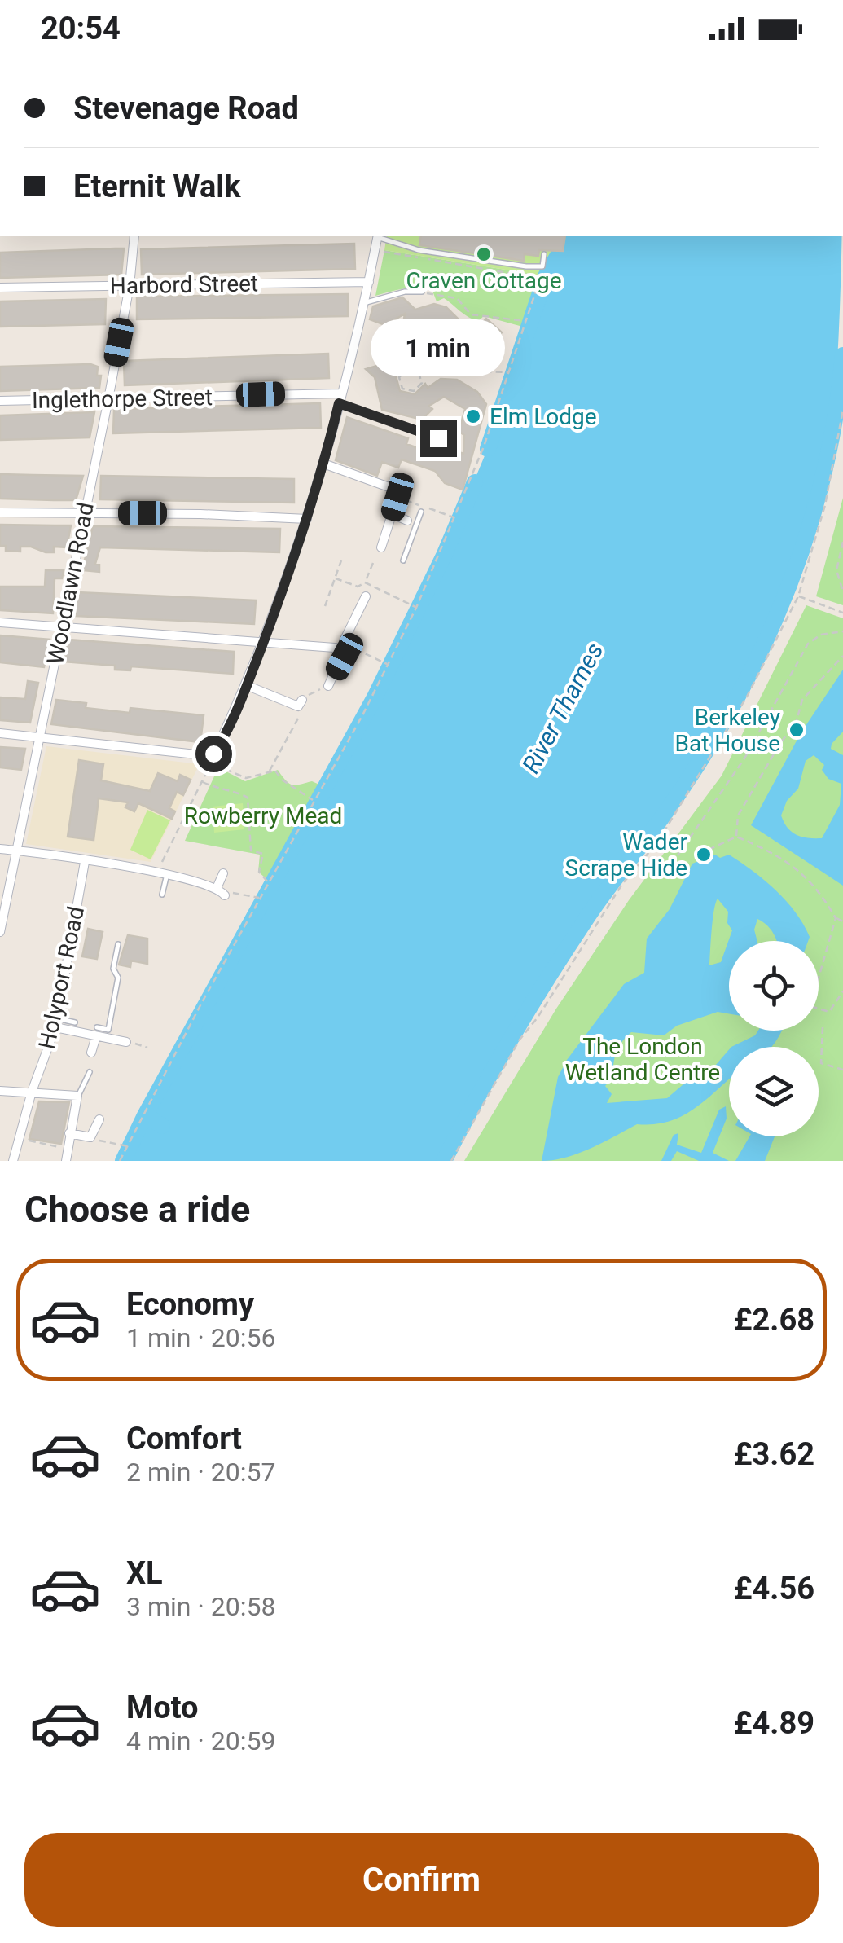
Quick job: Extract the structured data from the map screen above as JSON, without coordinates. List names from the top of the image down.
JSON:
{
  "streets": {
    "street": [
      "Harbord Street",
      "Inglethorpe Street",
      "Woodlawn Road",
      "Holyport Road"
    ]
  },
  "crossings": [
    ["Harbord Street", "Woodlawn Road"],
    ["Inglethorpe Street", "Woodlawn Road"]
  ],
  "water": ["River Thames"],
  "parks": ["Rowberry Mead", "The London Wetland Centre"],
  "places": [
    "Craven Cottage",
    "Elm Lodge",
    "Berkeley Bat House",
    "Wader Scrape Hide"
  ],
  "page": {
    "status": "20:54",
    "banner": ["Stevenage Road", "Eternit Walk"],
    "bubble": "1 min",
    "heading": "Choose a ride",
    "list": [
      {
        "name": "Economy",
        "note": "1 min · 20:56",
        "value": "£2.68"
      },
      {
        "name": "Comfort",
        "note": "2 min · 20:57",
        "value": "£3.62"
      },
      {
        "name": "XL",
        "note": "3 min · 20:58",
        "value": "£4.56"
      },
      {
        "name": "Moto",
        "note": "4 min · 20:59",
        "value": "£4.89"
      }
    ],
    "buttons": "Confirm"
  }
}
